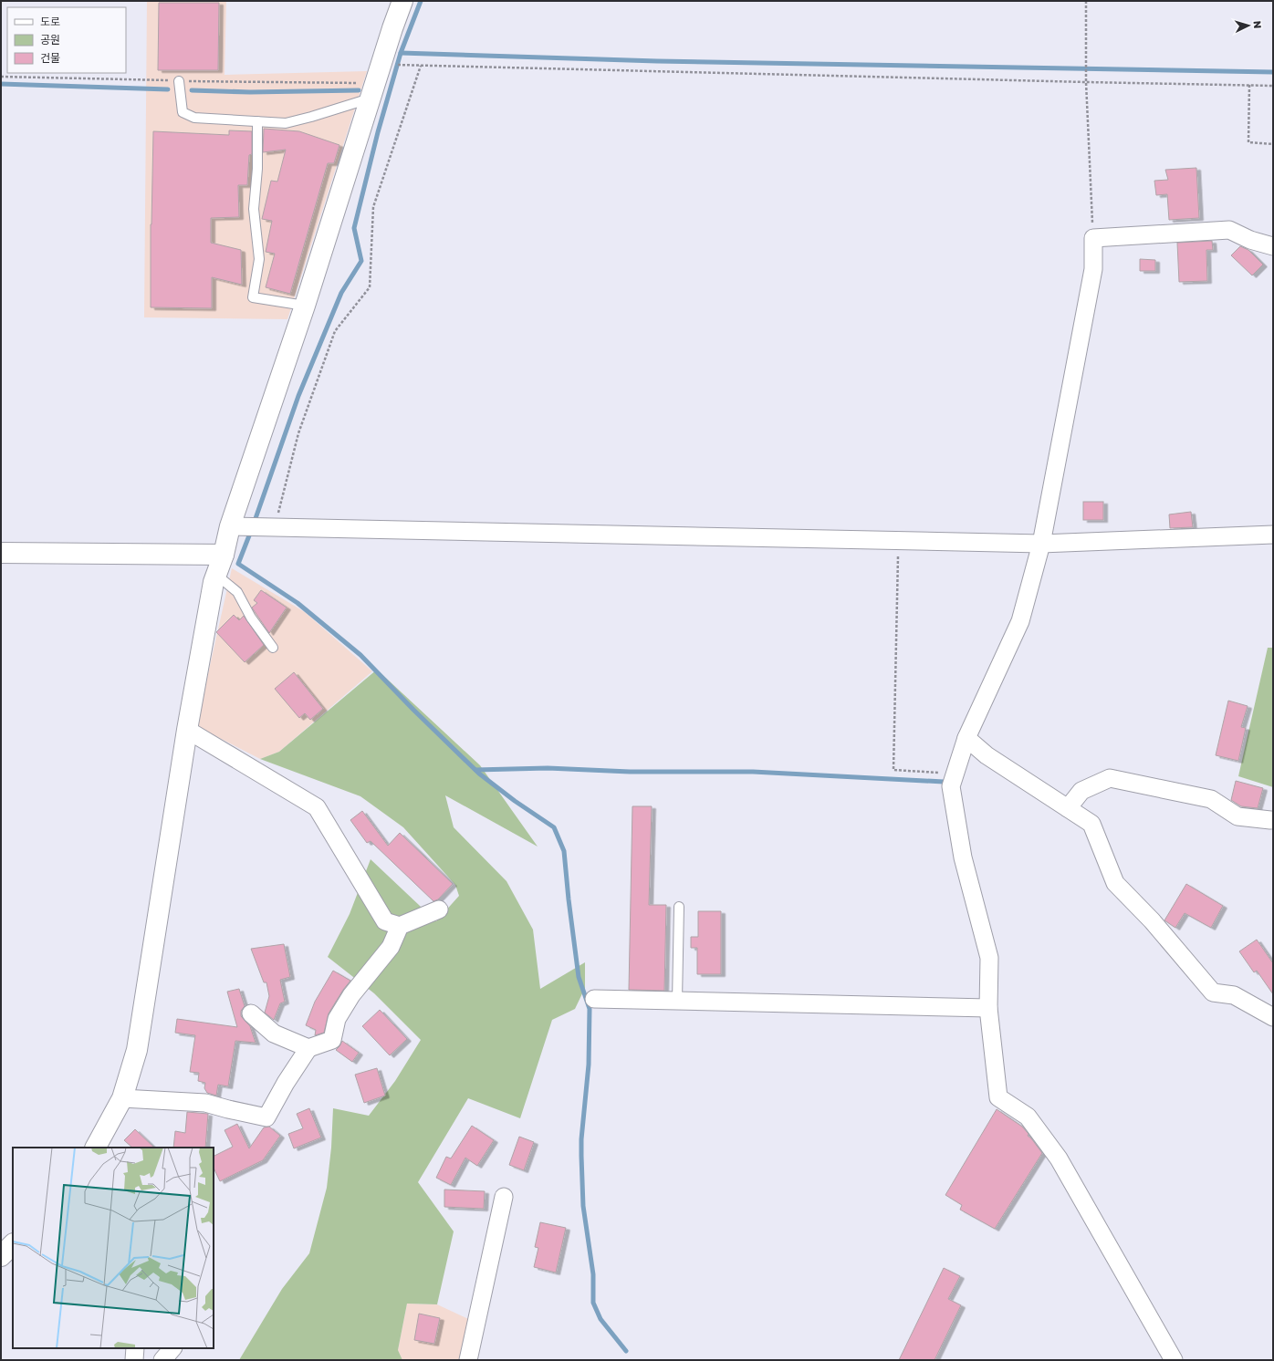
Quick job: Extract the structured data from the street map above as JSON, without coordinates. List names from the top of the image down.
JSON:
{
  "legend": ["도로", "공원", "건물"],
  "north": "right"
}
